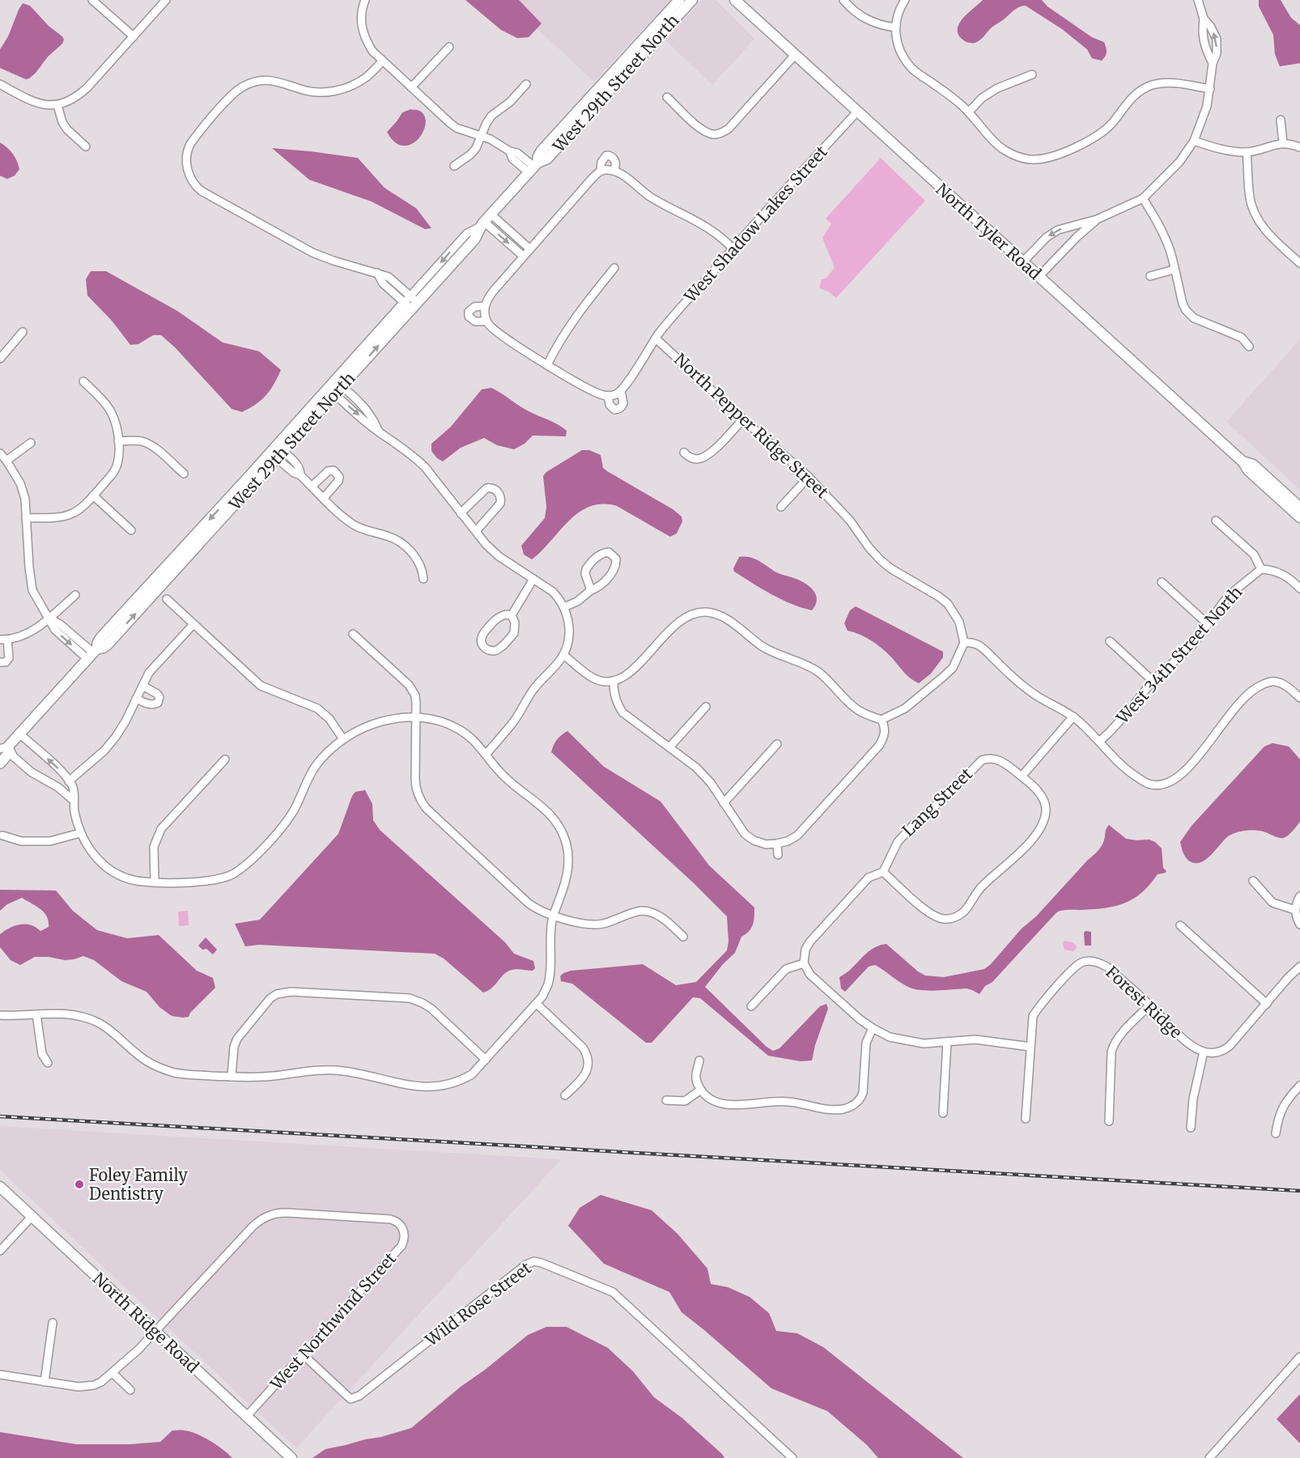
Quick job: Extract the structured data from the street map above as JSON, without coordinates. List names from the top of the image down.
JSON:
{
  "streets": {
    "main road": ["West 29th Street North", "North Tyler Road", "North Ridge Road"],
    "street": [
      "West Shadow Lakes Street",
      "North Pepper Ridge Street",
      "West 34th Street North",
      "Lang Street",
      "Forest Ridge",
      "Wild Rose Street",
      "West Northwind Street"
    ]
  },
  "crossings": [
    ["West Shadow Lakes Street", "North Tyler Road"],
    ["West Shadow Lakes Street", "North Pepper Ridge Street"],
    ["Wild Rose Street", "West Northwind Street"],
    ["West Northwind Street", "North Ridge Road"]
  ],
  "places": ["Foley Family Dentistry"]
}
